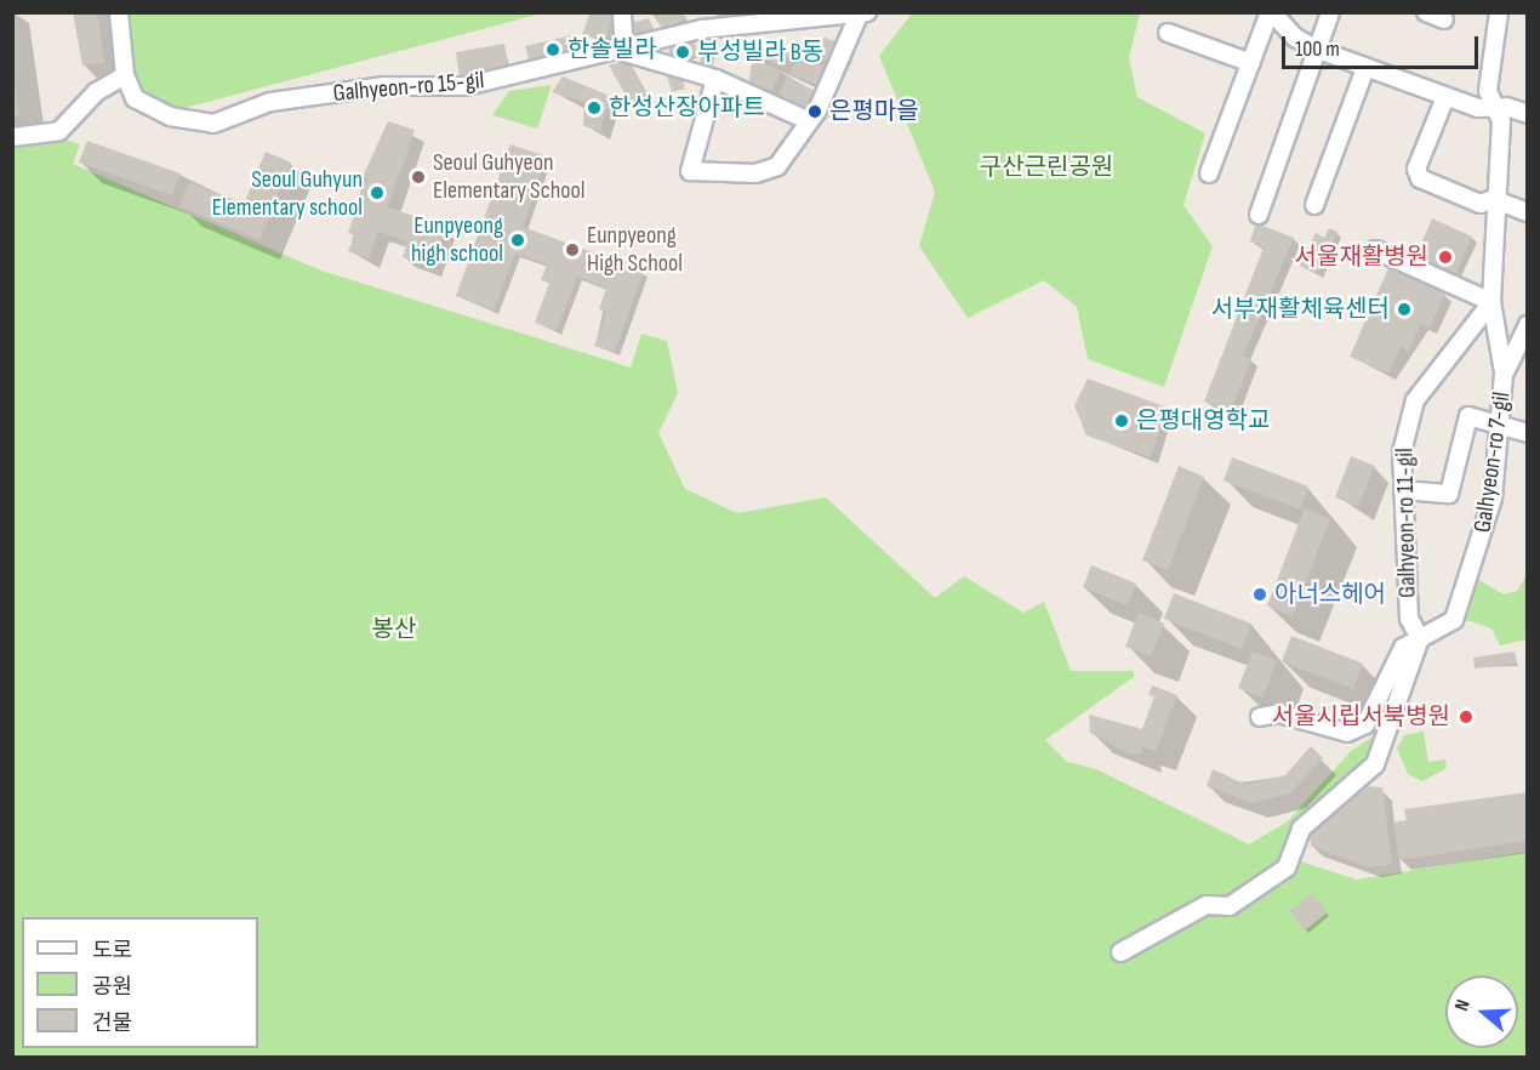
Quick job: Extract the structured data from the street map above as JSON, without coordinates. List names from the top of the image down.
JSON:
{
  "streets": {
    "street": ["Galhyeon-ro 15-gil", "Galhyeon-ro 7-gil", "Galhyeon-ro 11-gil"]
  },
  "crossings": [
    ["Galhyeon-ro 7-gil", "Galhyeon-ro 11-gil"]
  ],
  "parks": ["구산근린공원", "봉산"],
  "places": [
    "한솔빌라",
    "부성빌라 B동",
    "한성산장아파트",
    "은평마을",
    "Seoul Guhyeon Elementary School",
    "Seoul Guhyun Elementary school",
    "Eunpyeong high school",
    "Eunpyeong High School",
    "서울재활병원",
    "서부재활체육센터",
    "은평대영학교",
    "아너스헤어",
    "서울시립서북병원"
  ],
  "legend": ["도로", "공원", "건물"],
  "scale_bar": "100 m",
  "north": "left"
}
